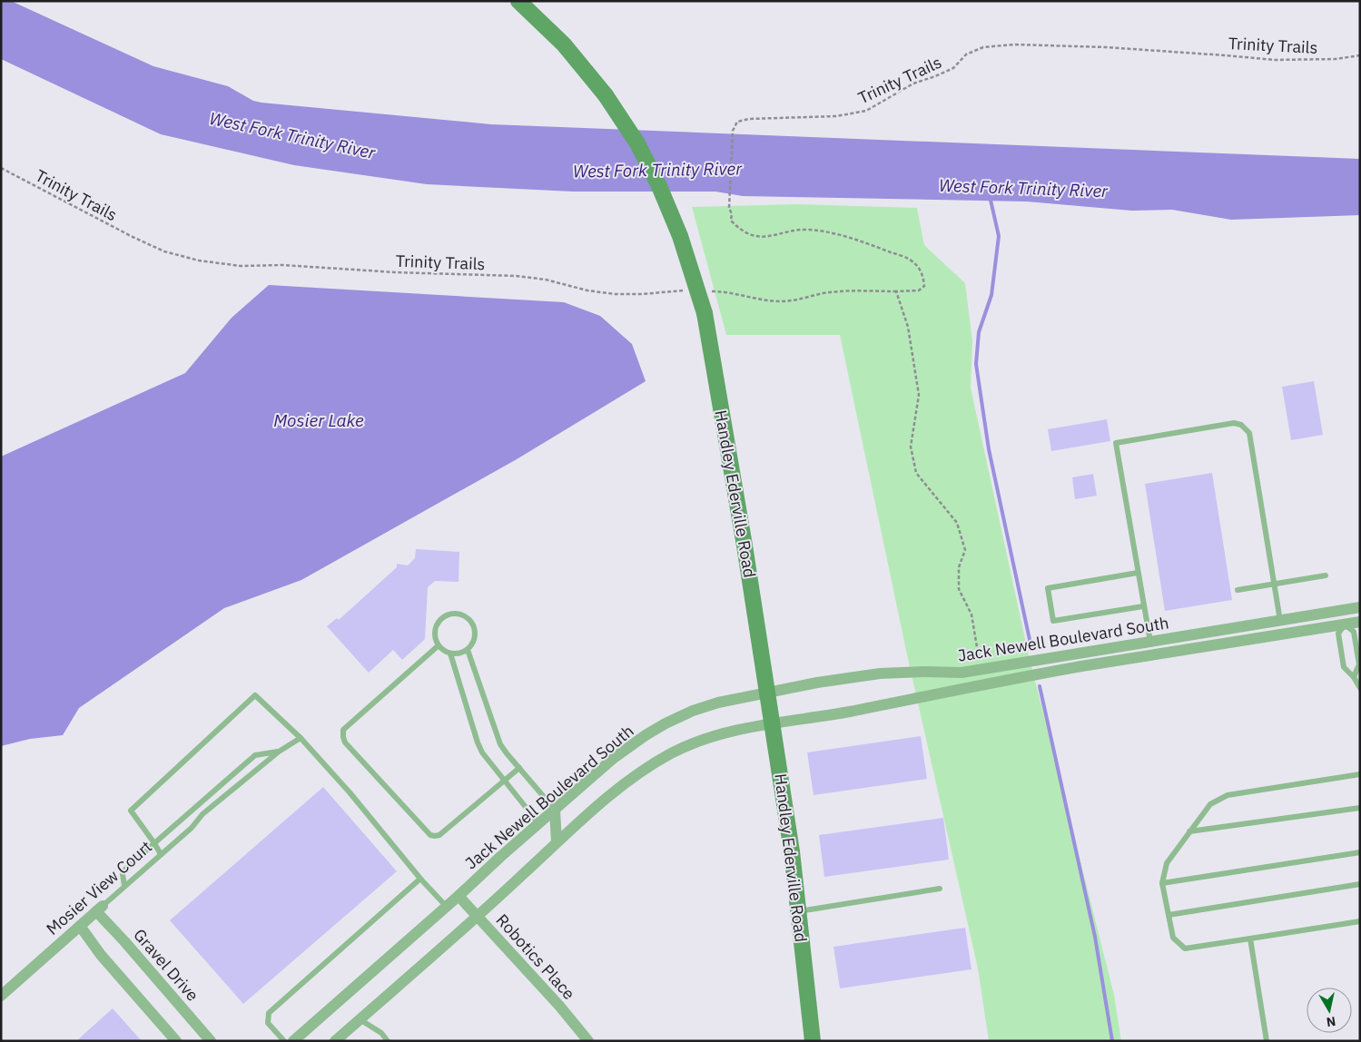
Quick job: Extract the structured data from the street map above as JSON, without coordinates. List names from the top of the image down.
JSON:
{
  "streets": {
    "main road": ["Handley Ederville Road"],
    "street": [
      "Jack Newell Boulevard South",
      "Mosier View Court",
      "Robotics Place",
      "Gravel Drive"
    ],
    "path": ["Trinity Trails"]
  },
  "crossings": [
    ["Handley Ederville Road", "Jack Newell Boulevard South"],
    ["Jack Newell Boulevard South", "Robotics Place"],
    ["Mosier View Court", "Gravel Drive"]
  ],
  "water": ["West Fork Trinity River", "Mosier Lake"],
  "north": "bottom"
}
